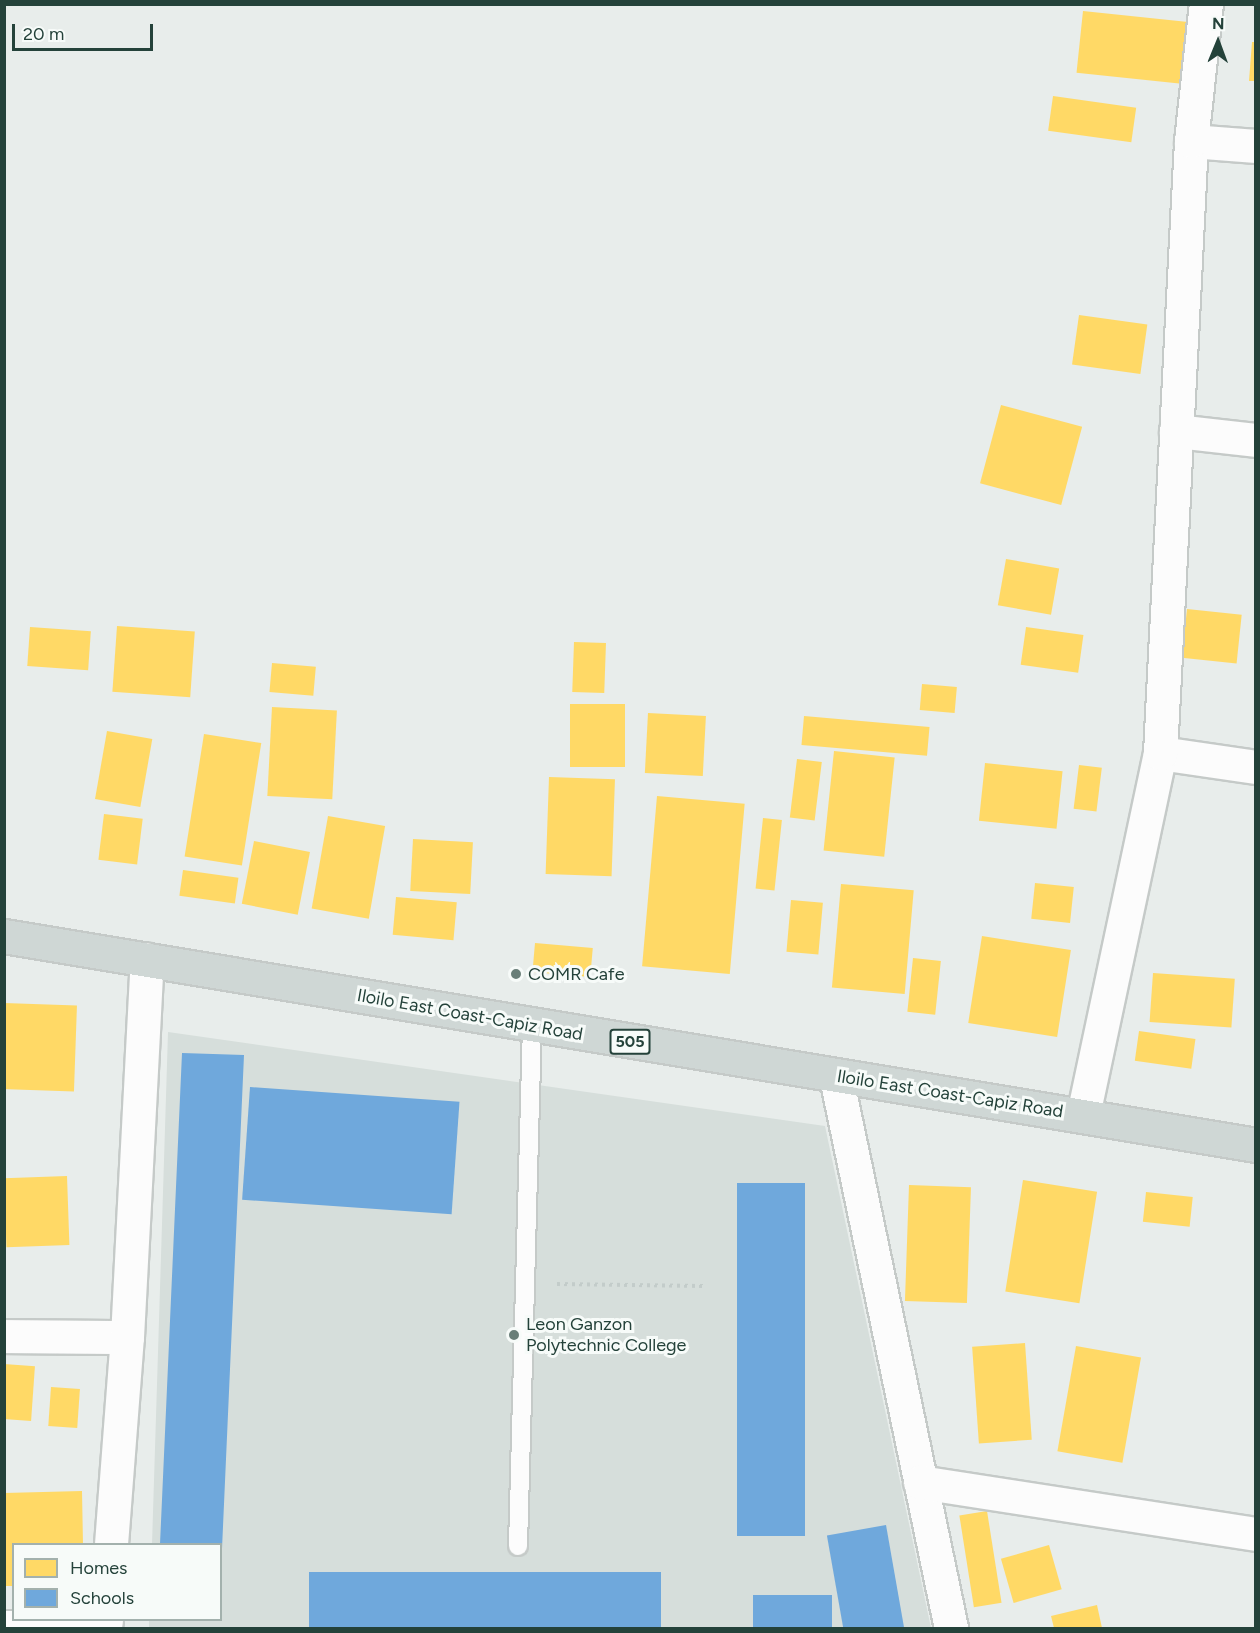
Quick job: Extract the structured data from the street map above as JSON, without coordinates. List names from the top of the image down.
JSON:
{
  "streets": {
    "main road": ["Iloilo East Coast-Capiz Road", "505"]
  },
  "places": ["COMR Cafe", "Leon Ganzon Polytechnic College"],
  "legend": ["Homes", "Schools"],
  "scale_bar": "20 m",
  "north": "top"
}
